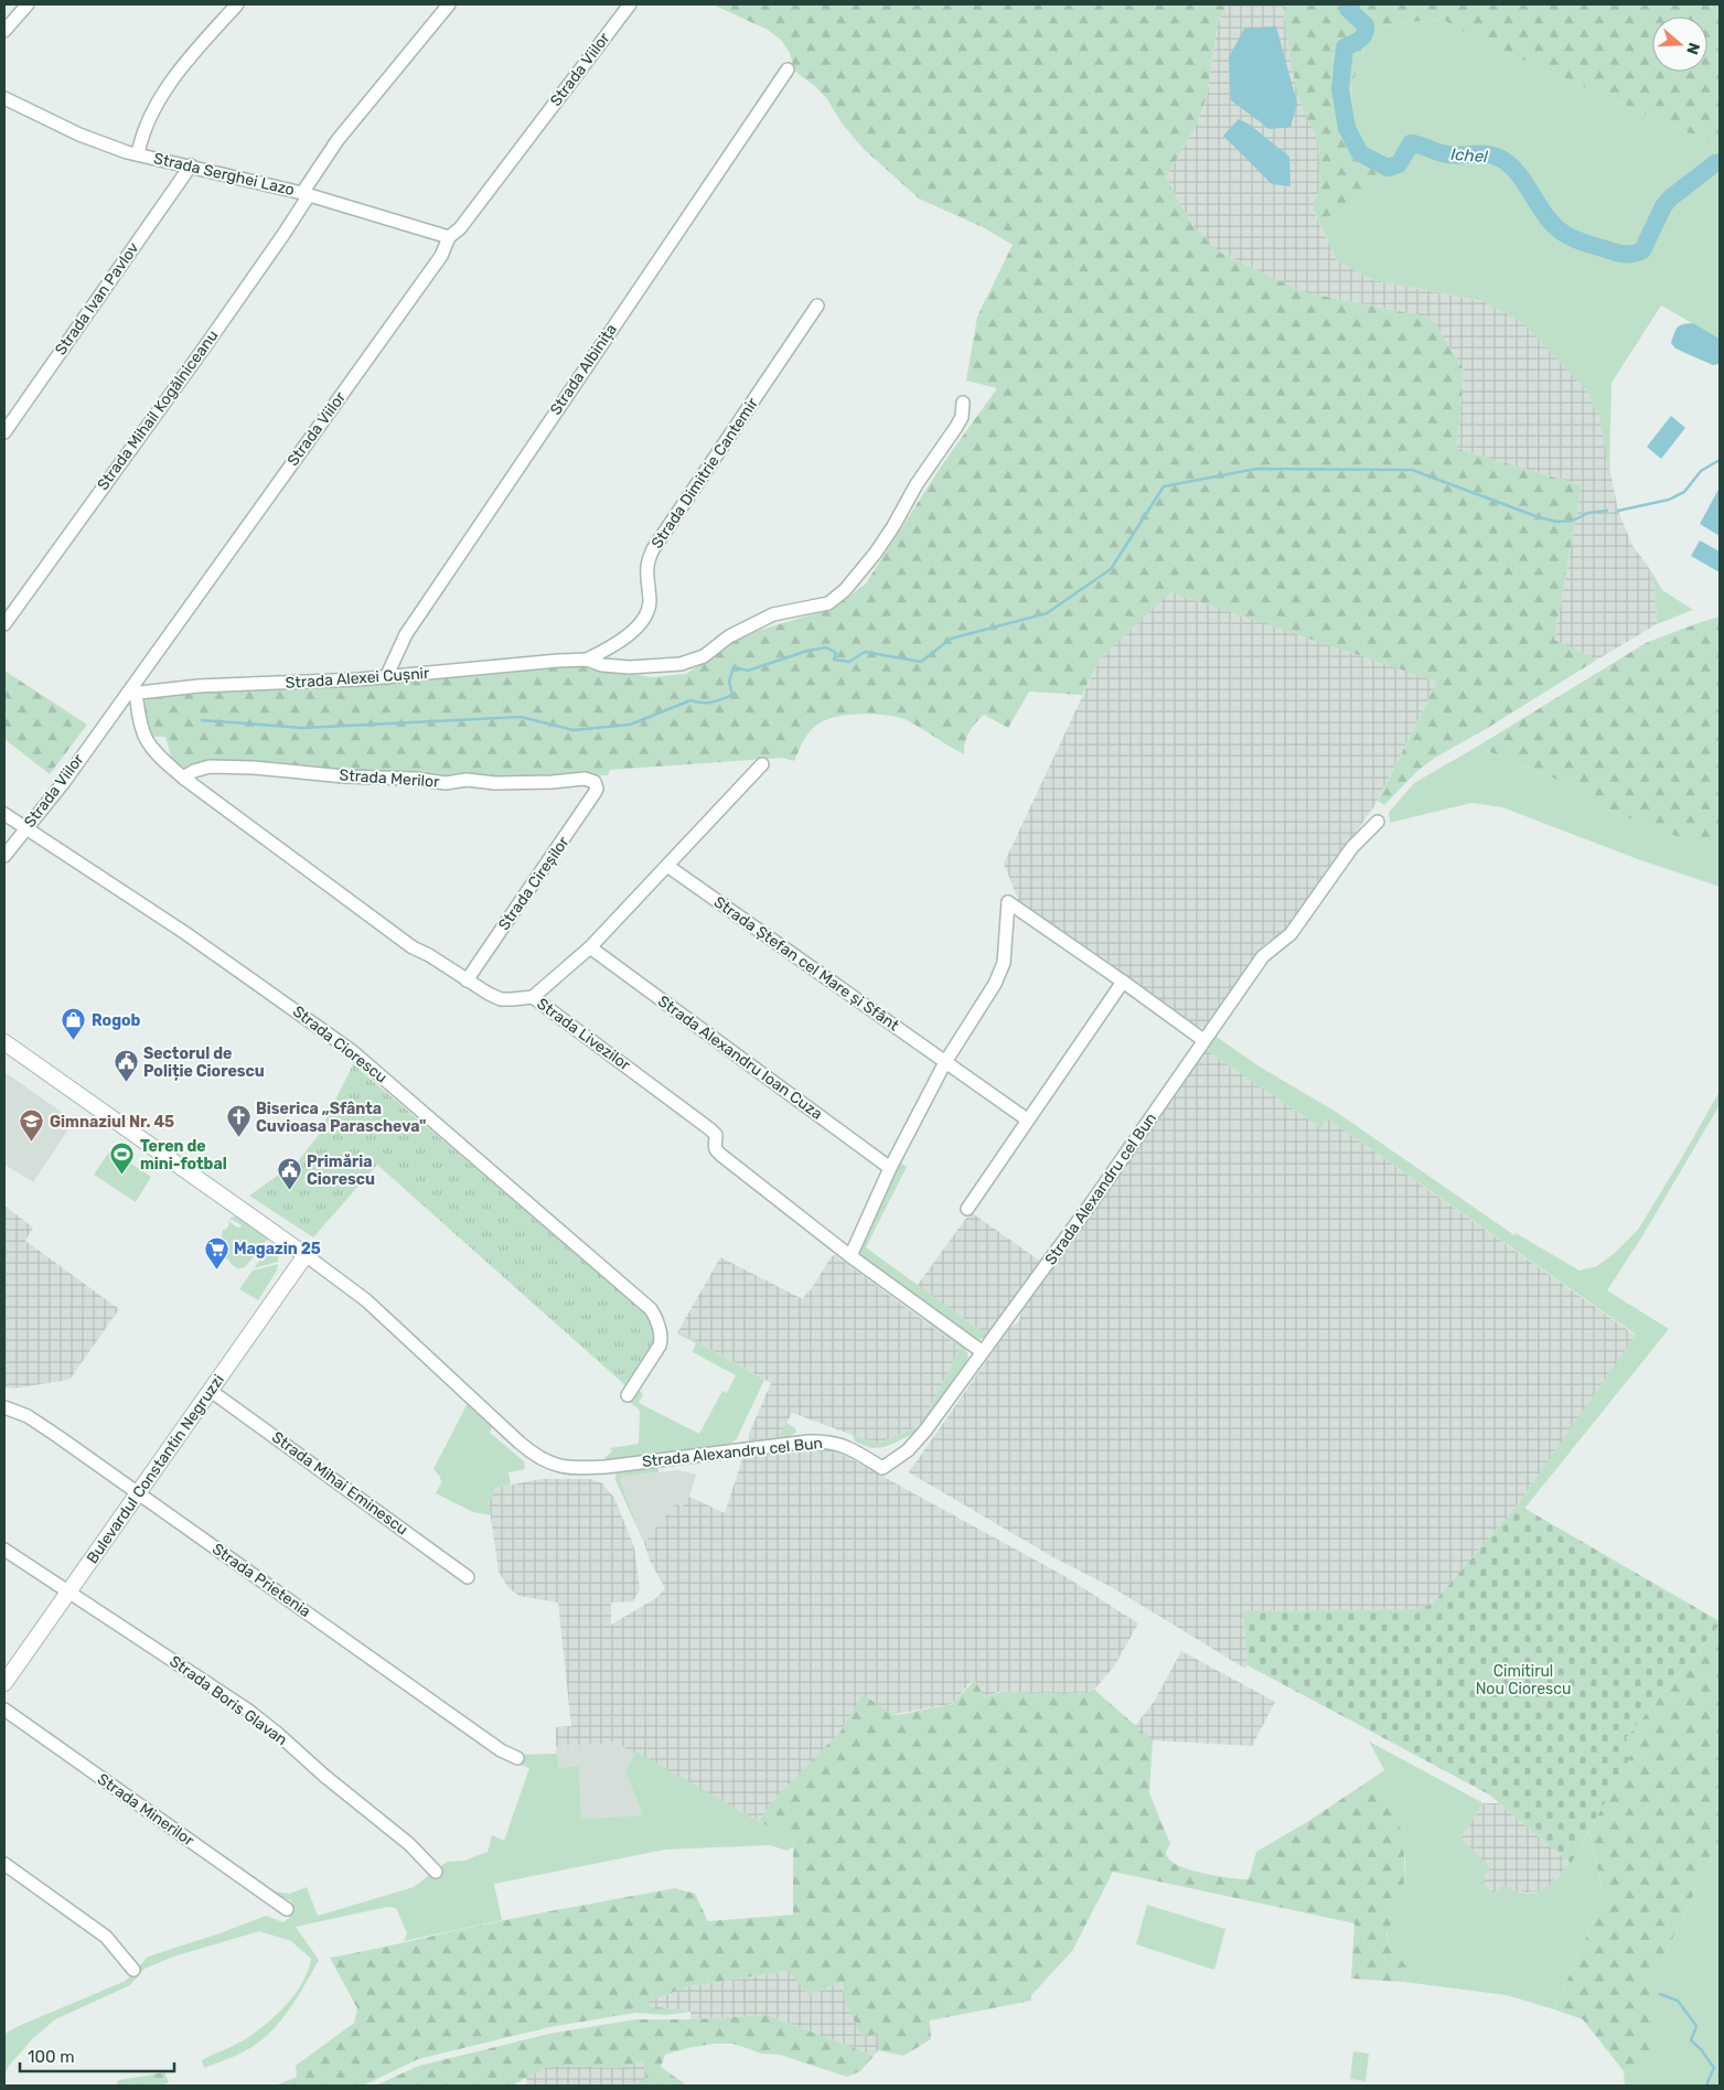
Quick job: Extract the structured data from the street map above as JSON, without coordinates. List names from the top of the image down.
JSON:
{
  "streets": {
    "street": [
      "Strada Viilor",
      "Strada Serghei Lazo",
      "Strada Ivan Pavlov",
      "Strada Albinița",
      "Strada Mihail Kogălniceanu",
      "Strada Dimitrie Cantemir",
      "Strada Alexei Cușnir",
      "Strada Merilor",
      "Strada Cireșilor",
      "Strada Ștefan cel Mare și Sfânt",
      "Strada Livezilor",
      "Strada Ciorescu",
      "Strada Alexandru Ioan Cuza",
      "Strada Alexandru cel Bun",
      "Bulevardul Constantin Negruzzi",
      "Strada Mihai Eminescu",
      "Strada Prietenia",
      "Strada Boris Glavan",
      "Strada Minerilor"
    ]
  },
  "crossings": [
    ["Strada Viilor", "Strada Serghei Lazo"],
    ["Strada Viilor", "Strada Alexei Cușnir"],
    ["Strada Viilor", "Strada Livezilor"],
    ["Strada Viilor", "Strada Ciorescu"],
    ["Strada Serghei Lazo", "Strada Ivan Pavlov"],
    ["Strada Serghei Lazo", "Strada Mihail Kogălniceanu"],
    ["Strada Albinița", "Strada Alexei Cușnir"],
    ["Strada Dimitrie Cantemir", "Strada Alexei Cușnir"],
    ["Strada Alexei Cușnir", "Strada Livezilor"],
    ["Strada Merilor", "Strada Cireșilor"],
    ["Strada Merilor", "Strada Livezilor"],
    ["Strada Cireșilor", "Strada Livezilor"],
    ["Strada Livezilor", "Strada Alexandru cel Bun"],
    ["Strada Alexandru cel Bun", "Bulevardul Constantin Negruzzi"],
    ["Bulevardul Constantin Negruzzi", "Strada Mihai Eminescu"],
    ["Bulevardul Constantin Negruzzi", "Strada Prietenia"],
    ["Bulevardul Constantin Negruzzi", "Strada Boris Glavan"]
  ],
  "water": ["Ichel"],
  "parks": ["Cimitirul Nou Ciorescu"],
  "places": {
    "shop": ["Rogob"],
    "public building": ["Sectorul de Poliție Ciorescu", "Primăria Ciorescu"],
    "church": ["Biserica „Sfânta Cuvioasa Parascheva\""],
    "school or university": ["Gimnaziul Nr. 45"],
    "sports": ["Teren de mini-fotbal"],
    "supermarket": ["Magazin 25"]
  },
  "scale_bar": "100 m",
  "north": "right"
}
